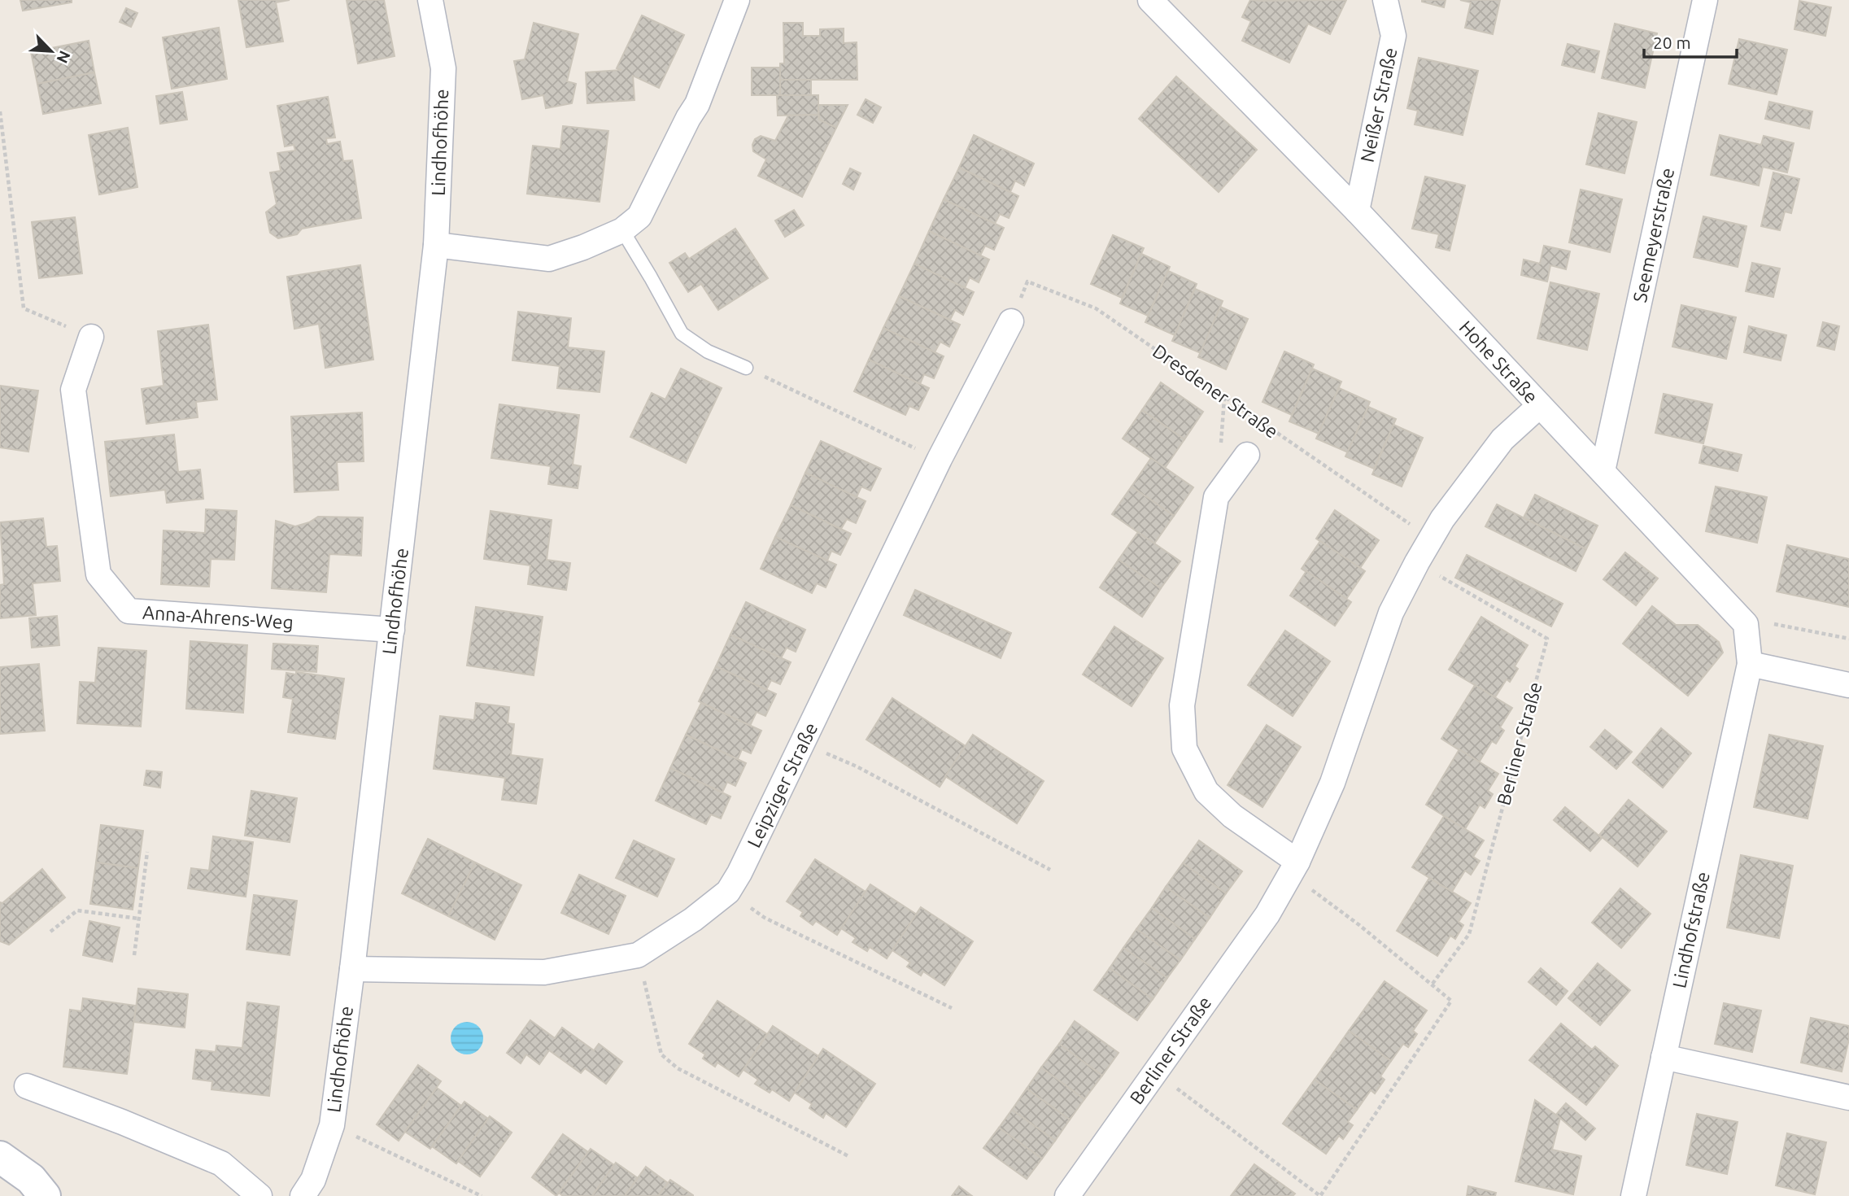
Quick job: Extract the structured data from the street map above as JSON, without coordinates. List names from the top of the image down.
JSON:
{
  "streets": {
    "street": [
      "Neißer Straße",
      "Lindhofhöhe",
      "Seemeyerstraße",
      "Hohe Straße",
      "Dresdener Straße",
      "Anna-Ahrens-Weg",
      "Berliner Straße",
      "Leipziger Straße",
      "Lindhofstraße"
    ]
  },
  "crossings": [
    ["Neißer Straße", "Hohe Straße"],
    ["Lindhofhöhe", "Anna-Ahrens-Weg"],
    ["Lindhofhöhe", "Leipziger Straße"],
    ["Seemeyerstraße", "Hohe Straße"],
    ["Hohe Straße", "Berliner Straße"],
    ["Dresdener Straße", "Berliner Straße"],
    ["Dresdener Straße", "Leipziger Straße"]
  ],
  "scale_bar": "20 m",
  "north": "bottom right"
}
